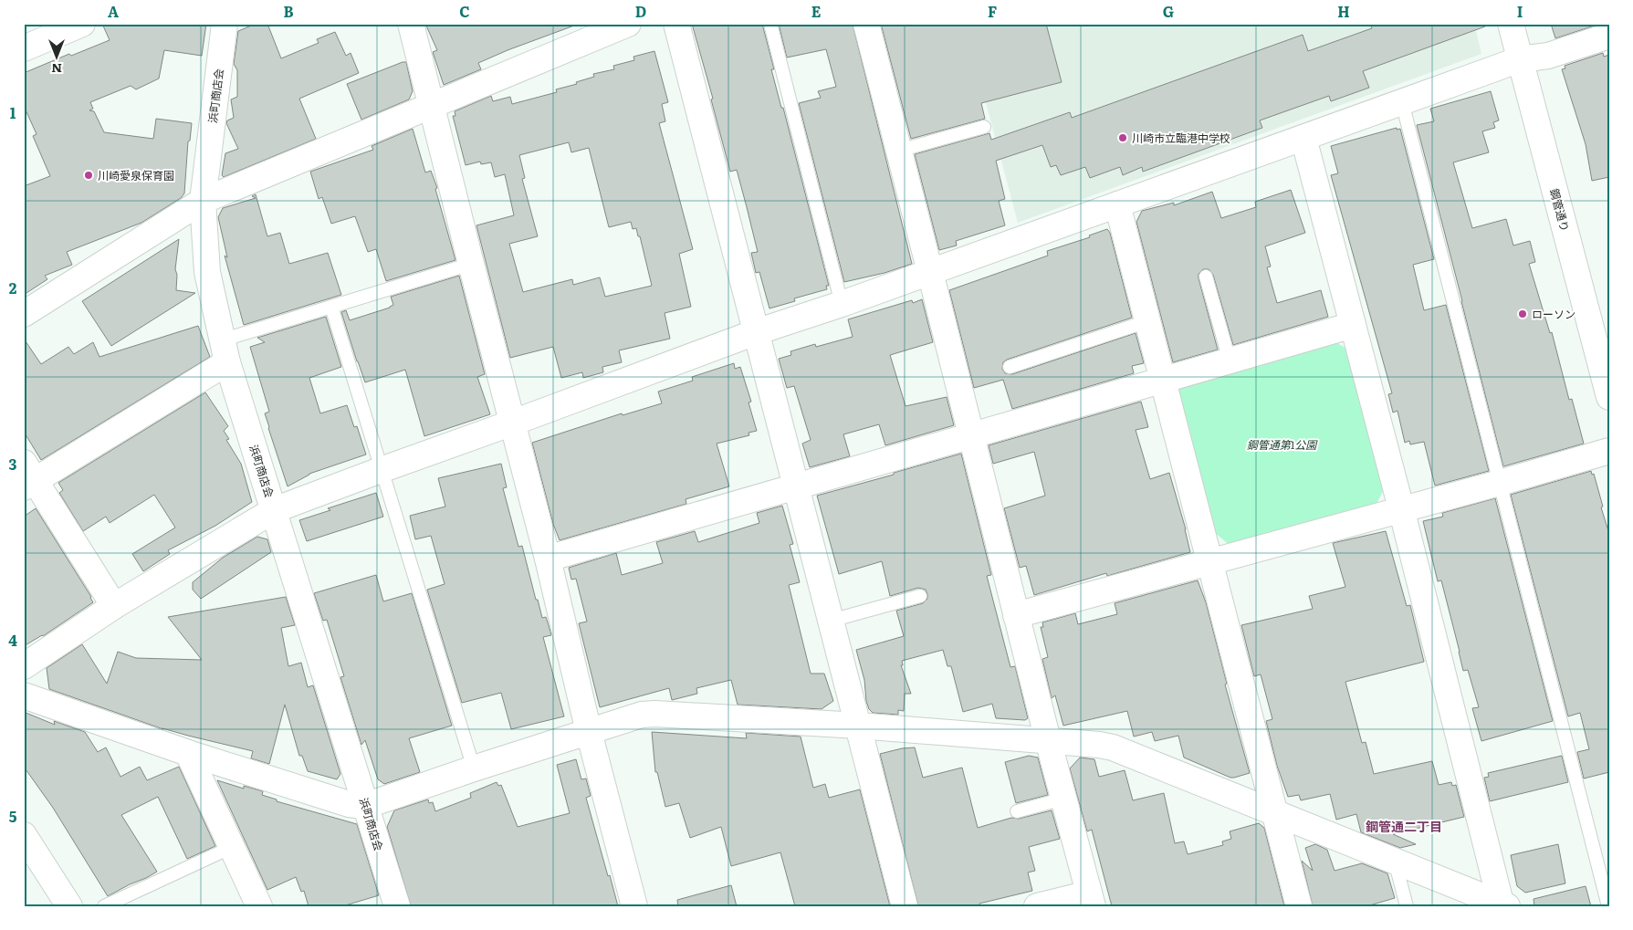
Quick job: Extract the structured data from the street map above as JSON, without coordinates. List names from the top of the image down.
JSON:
{
  "streets": {
    "street": ["浜町商店会", "鋼管通り"]
  },
  "districts": ["鋼管通二丁目"],
  "parks": ["鋼管通第1公園"],
  "places": ["川崎市立臨港中学校", "川崎愛泉保育園", "ローソン"],
  "north": "bottom",
  "grid": {
    "columns": [
      "A",
      "B",
      "C",
      "D",
      "E",
      "F",
      "G",
      "H",
      "I"
    ],
    "rows": [
      "1",
      "2",
      "3",
      "4",
      "5"
    ]
  }
}
